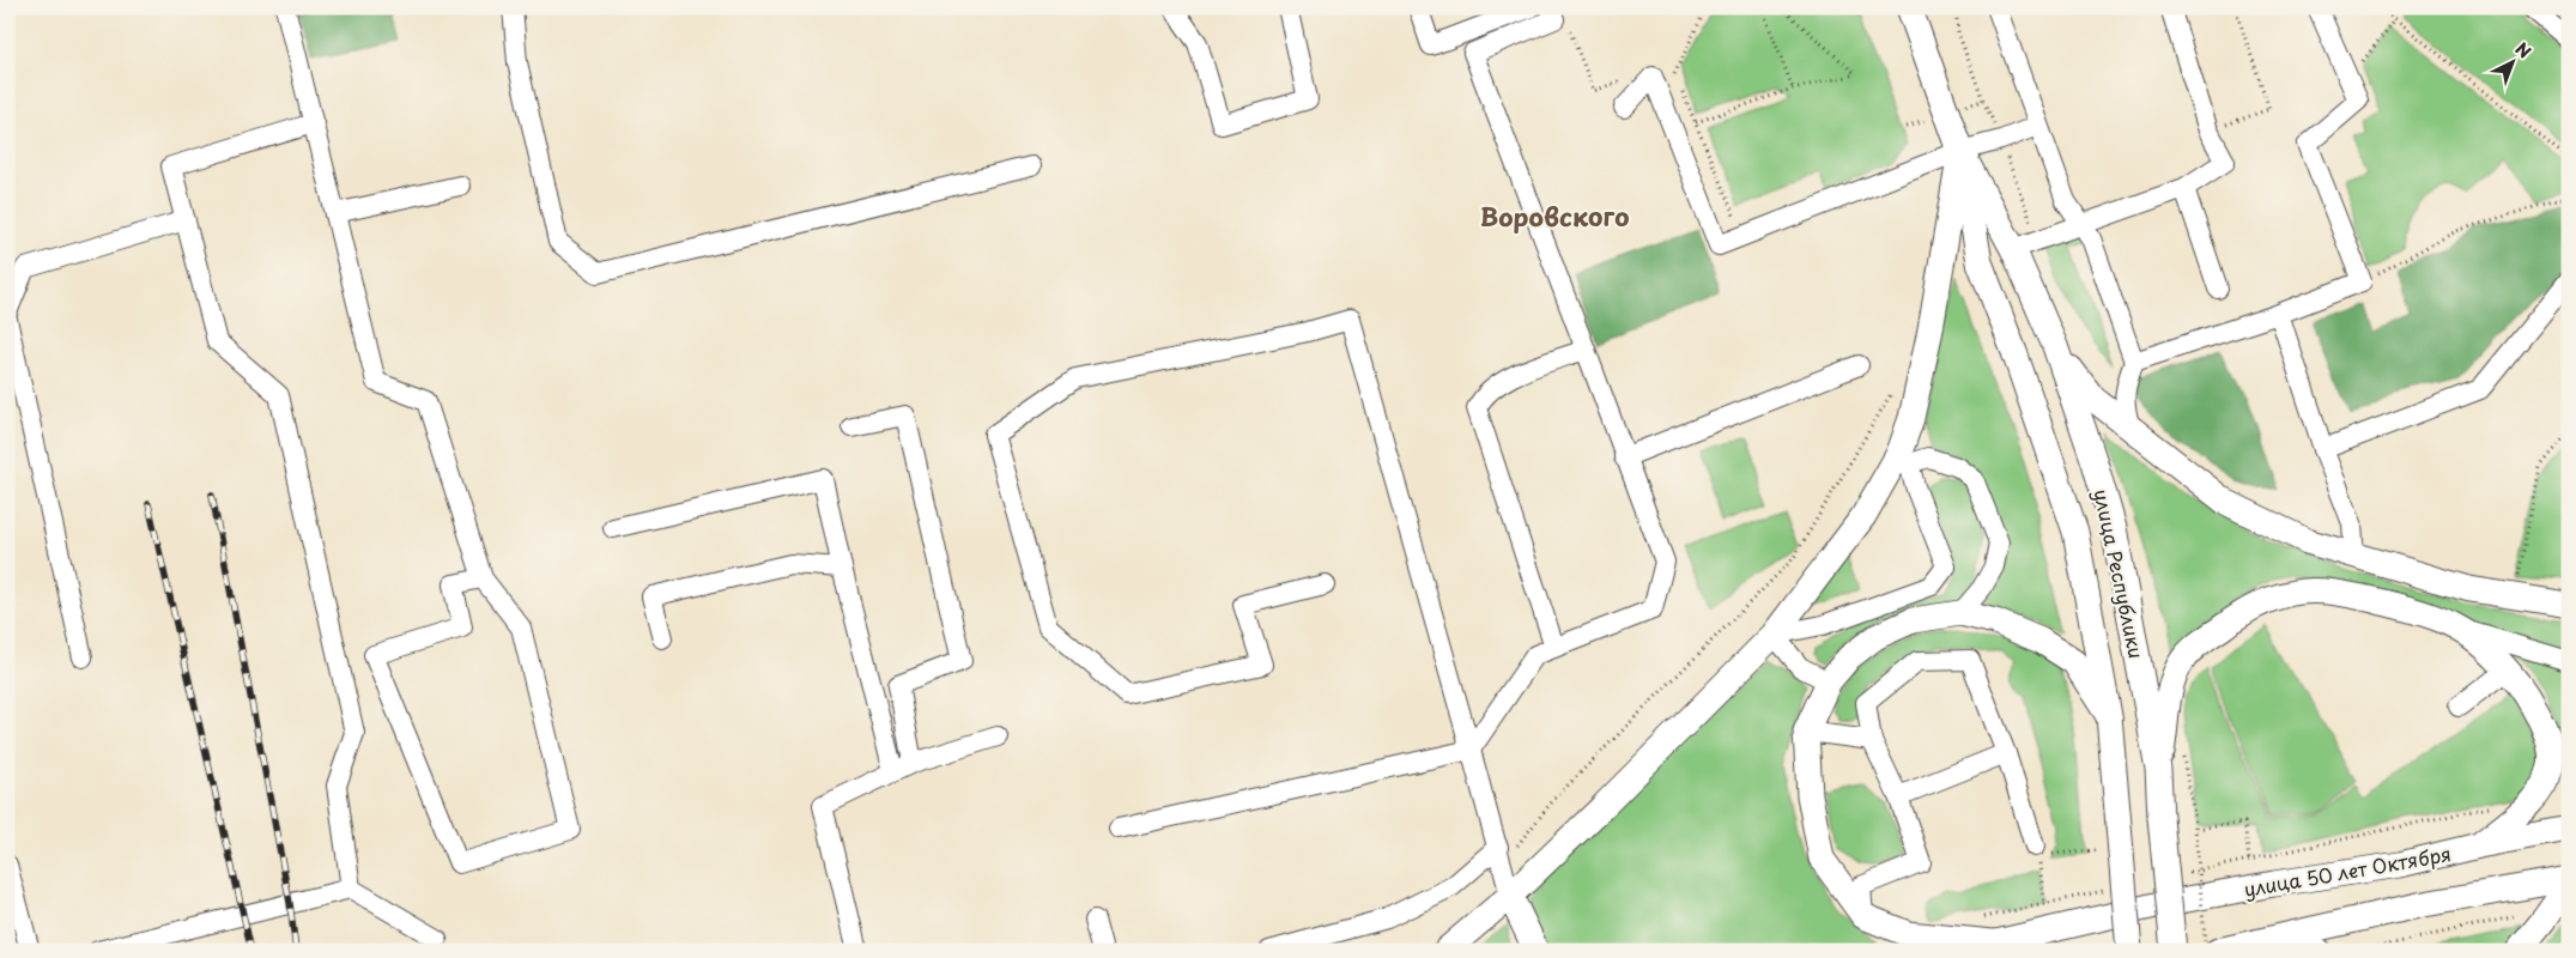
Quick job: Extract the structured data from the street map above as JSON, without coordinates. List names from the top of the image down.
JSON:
{
  "streets": {
    "main road": ["улица Республики", "улица 50 лет Октября"]
  },
  "districts": ["Воровского"],
  "north": "top right"
}
